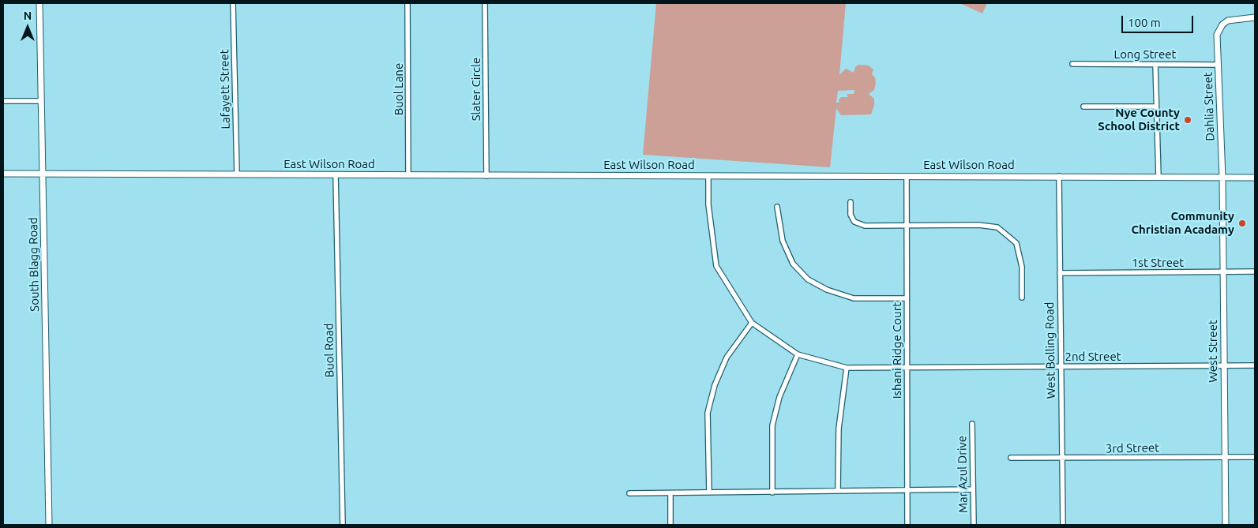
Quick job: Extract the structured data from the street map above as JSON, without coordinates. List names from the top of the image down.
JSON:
{
  "streets": {
    "street": [
      "Long Street",
      "Lafayett Street",
      "Buol Lane",
      "Slater Circle",
      "Dahlia Street",
      "East Wilson Road",
      "1st Street",
      "South Blagg Road",
      "Buol Road",
      "Ishani Ridge Court",
      "West Bolling Road",
      "West Street",
      "2nd Street",
      "3rd Street",
      "Mar Azul Drive"
    ]
  },
  "crossings": [
    ["Long Street", "Dahlia Street"],
    ["Lafayett Street", "East Wilson Road"],
    ["Buol Lane", "East Wilson Road"],
    ["Slater Circle", "East Wilson Road"],
    ["Dahlia Street", "East Wilson Road"],
    ["Dahlia Street", "West Street"],
    ["East Wilson Road", "South Blagg Road"],
    ["East Wilson Road", "Buol Road"],
    ["East Wilson Road", "Ishani Ridge Court"],
    ["East Wilson Road", "West Bolling Road"],
    ["East Wilson Road", "West Street"],
    ["1st Street", "West Bolling Road"],
    ["1st Street", "West Street"],
    ["Ishani Ridge Court", "2nd Street"],
    ["West Bolling Road", "2nd Street"],
    ["West Bolling Road", "3rd Street"],
    ["West Street", "2nd Street"],
    ["West Street", "3rd Street"]
  ],
  "places": ["Nye County School District", "Community Christian Acadamy"],
  "scale_bar": "100 m",
  "north": "top"
}
